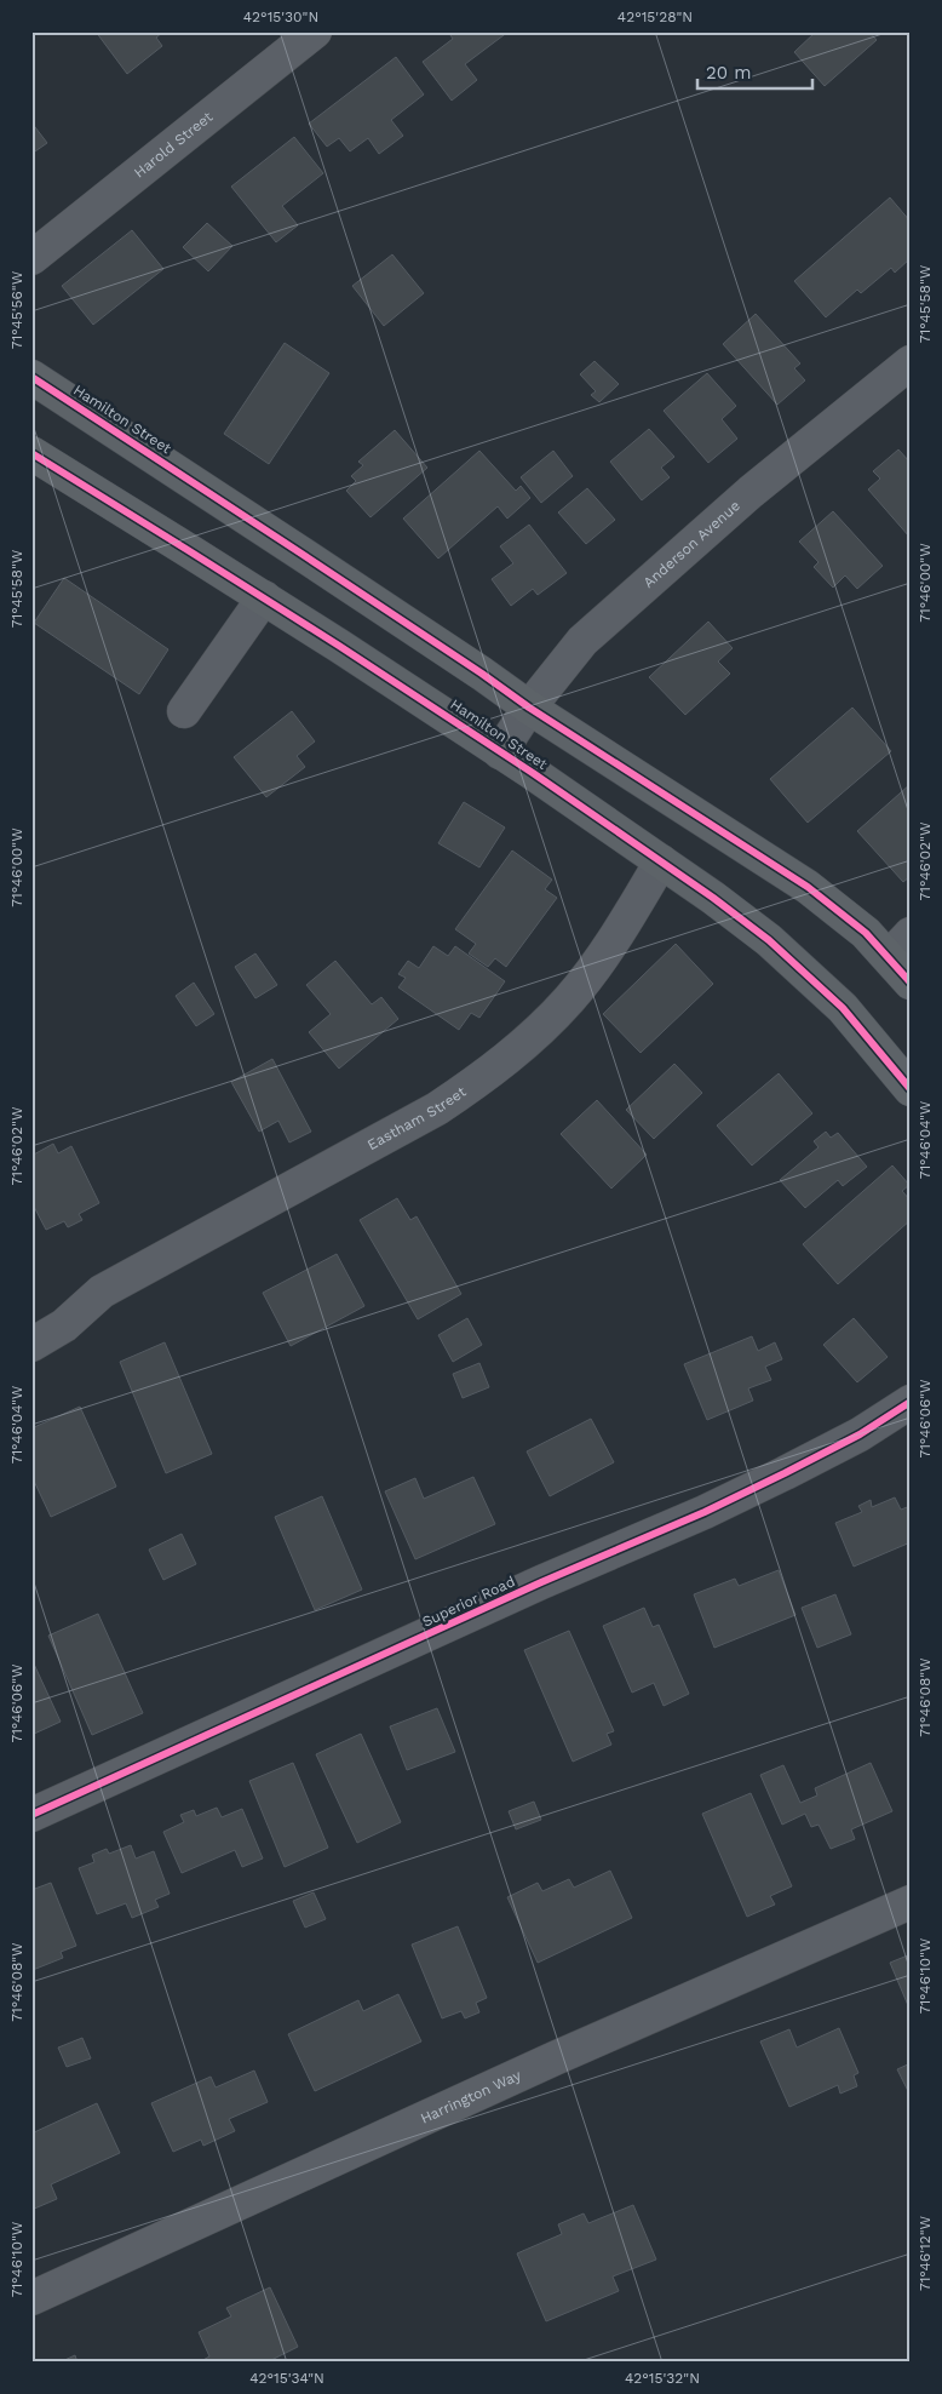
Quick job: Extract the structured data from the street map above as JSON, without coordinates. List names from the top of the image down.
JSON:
{
  "streets": {
    "main road": ["Hamilton Street"],
    "street": [
      "Harold Street",
      "Anderson Avenue",
      "Eastham Street",
      "Superior Road",
      "Harrington Way"
    ]
  },
  "crossings": [
    ["Hamilton Street", "Anderson Avenue"],
    ["Hamilton Street", "Eastham Street"]
  ],
  "scale_bar": "20 m",
  "coordinates": [
    "42°15'30\"N",
    "42°15'28\"N",
    "71°45'58\"W",
    "71°45'56\"W",
    "71°46'00\"W",
    "71°46'02\"W",
    "71°46'04\"W",
    "71°46'06\"W",
    "71°46'08\"W",
    "71°46'10\"W",
    "71°46'12\"W",
    "42°15'34\"N",
    "42°15'32\"N"
  ]
}
